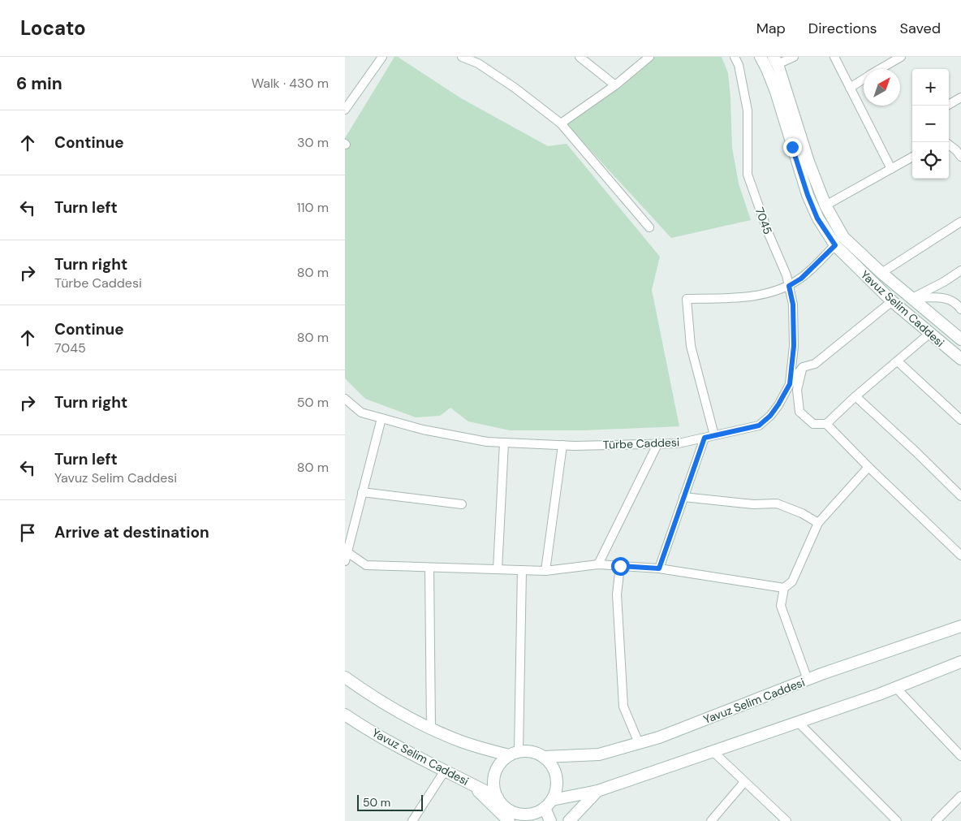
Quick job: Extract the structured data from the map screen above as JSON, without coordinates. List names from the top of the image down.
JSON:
{
  "streets": {
    "main road": ["Yavuz Selim Caddesi"],
    "street": ["7045", "Türbe Caddesi"]
  },
  "crossings": [
    ["7045", "Türbe Caddesi"],
    ["Yavuz Selim Caddesi", "Türbe Caddesi"]
  ],
  "scale_bar": "50 m",
  "north": "top right",
  "page": {
    "header": "Locato",
    "nav": ["Map", "Directions", "Saved"],
    "heading": ["6 min", "Walk · 430 m"],
    "map_buttons": ["+", "−"],
    "list": [
      ["Continue", "30 m"],
      ["Turn left", "110 m"],
      ["Turn right", "Türbe Caddesi", "80 m"],
      ["Continue", "7045", "80 m"],
      ["Turn right", "50 m"],
      ["Turn left", "Yavuz Selim Caddesi", "80 m"],
      "Arrive at destination"
    ],
    "scale": "50 m"
  }
}
